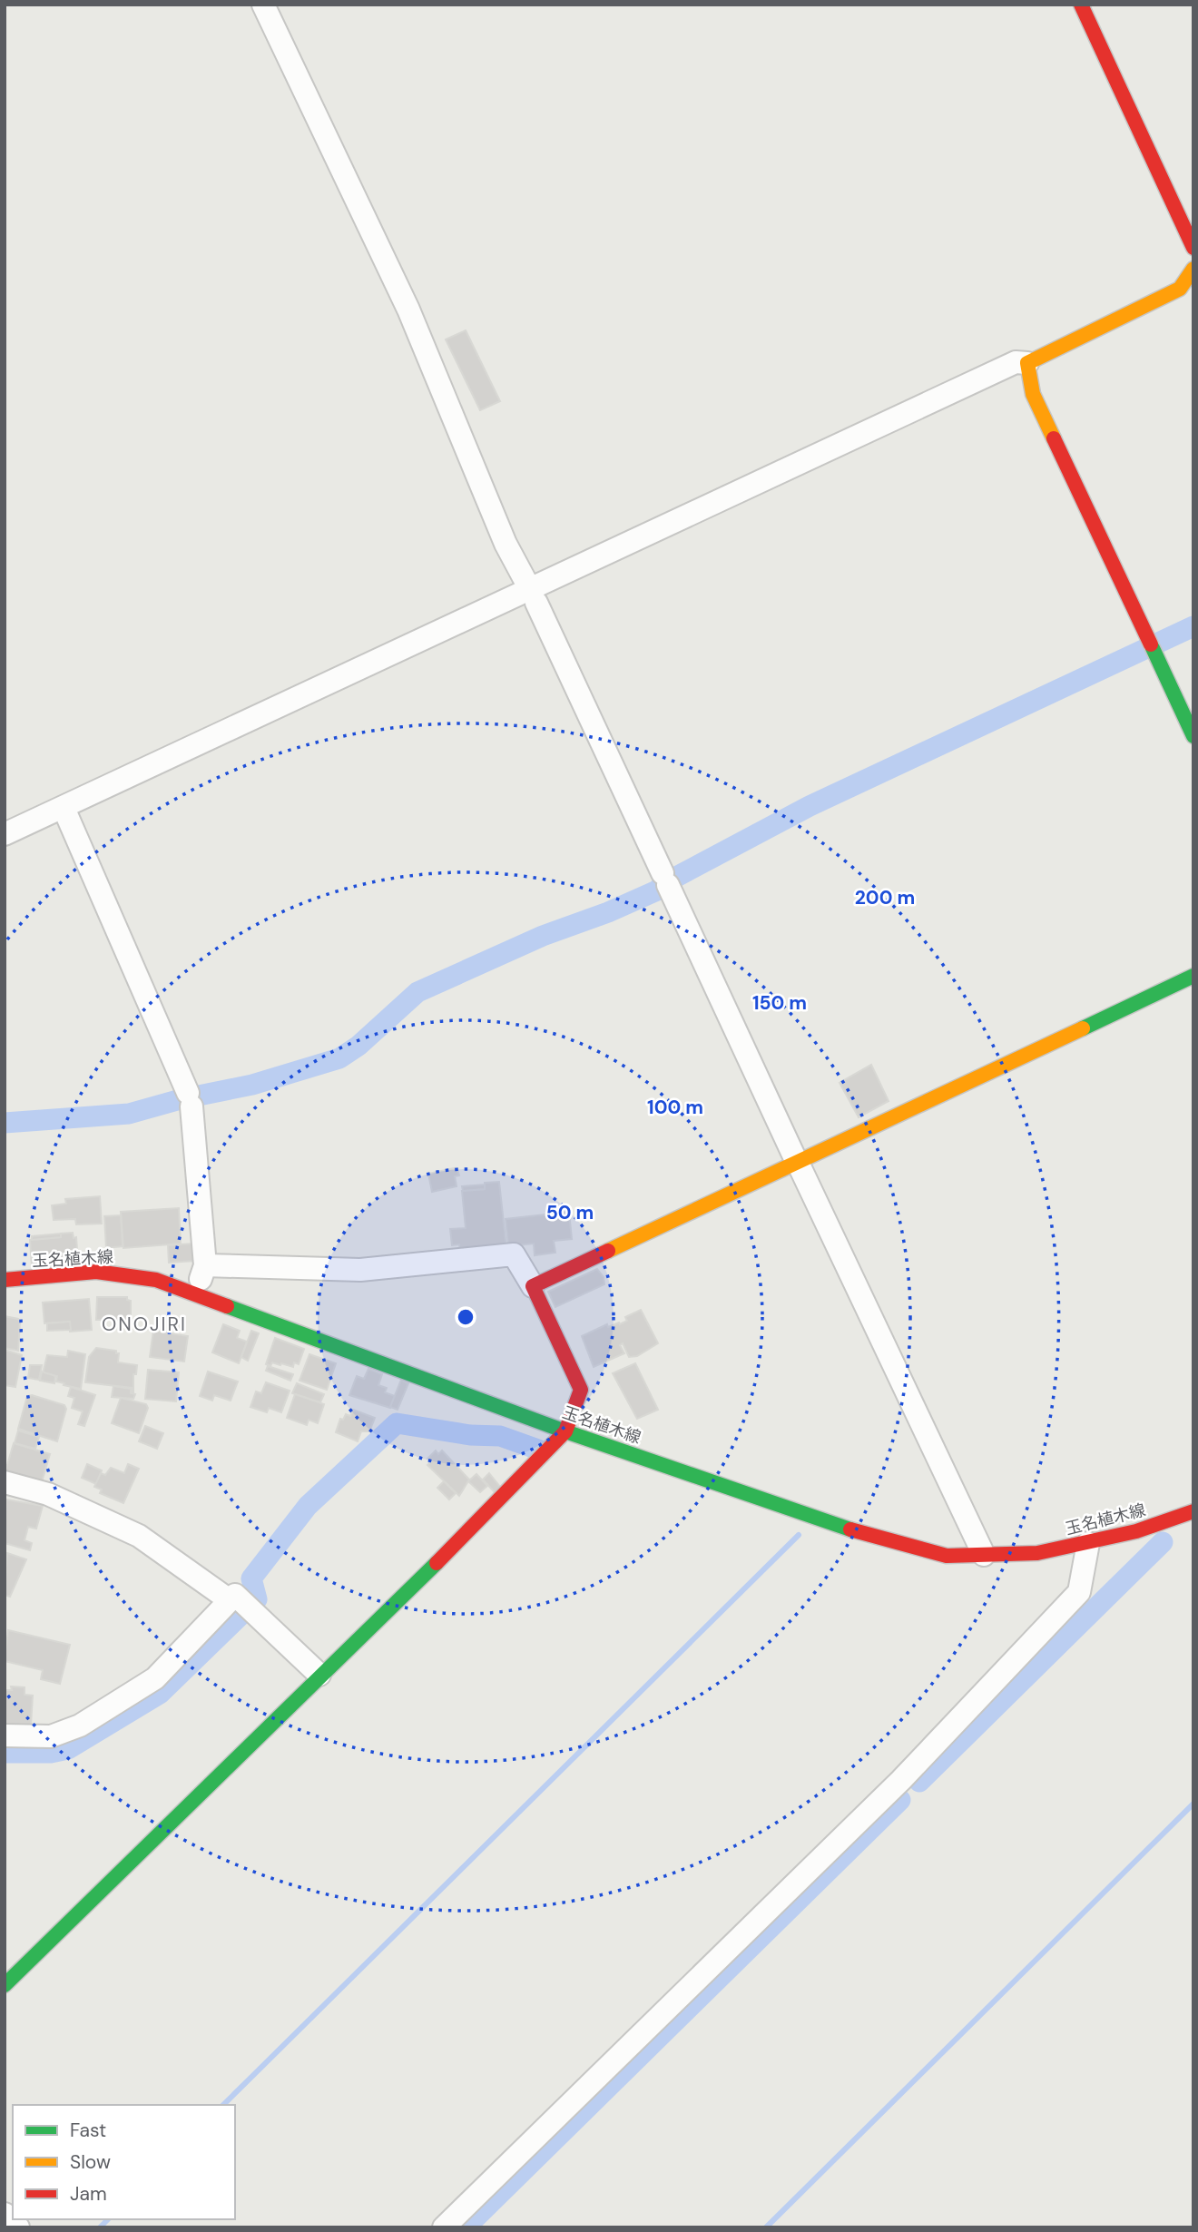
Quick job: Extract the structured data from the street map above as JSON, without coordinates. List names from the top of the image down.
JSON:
{
  "streets": {
    "street": ["玉名植木線"]
  },
  "districts": ["ONOJIRI"],
  "legend": ["Fast", "Slow", "Jam"],
  "rings": [
    "200 m",
    "150 m",
    "100 m",
    "50 m"
  ]
}
